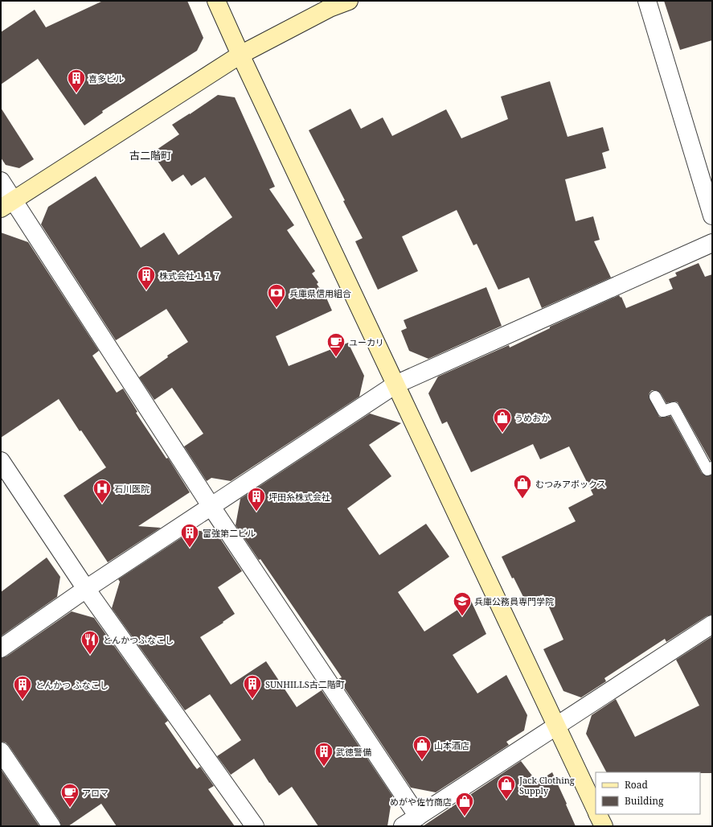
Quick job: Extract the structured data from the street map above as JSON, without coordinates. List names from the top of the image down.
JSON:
{
  "districts": ["古二階町"],
  "places": {
    "building": [
      "喜多ビル",
      "株式会社１１７",
      "坪田糸株式会社",
      "富強第二ビル",
      "SUNHILLS古二階町",
      "とんかつ ふなこし",
      "武徳警備"
    ],
    "bank": ["兵庫県信用組合"],
    "cafe": ["ユーカリ", "アロマ"],
    "shop": [
      "うめおか",
      "むつみアボックス",
      "山本酒店",
      "Jack Clothing Supply",
      "めがや佐竹商店"
    ],
    "hospital": ["石川医院"],
    "school or university": ["兵庫公務員専門学院"],
    "restaurant": ["とんかつふなこし"]
  },
  "legend": ["Road", "Building"]
}
